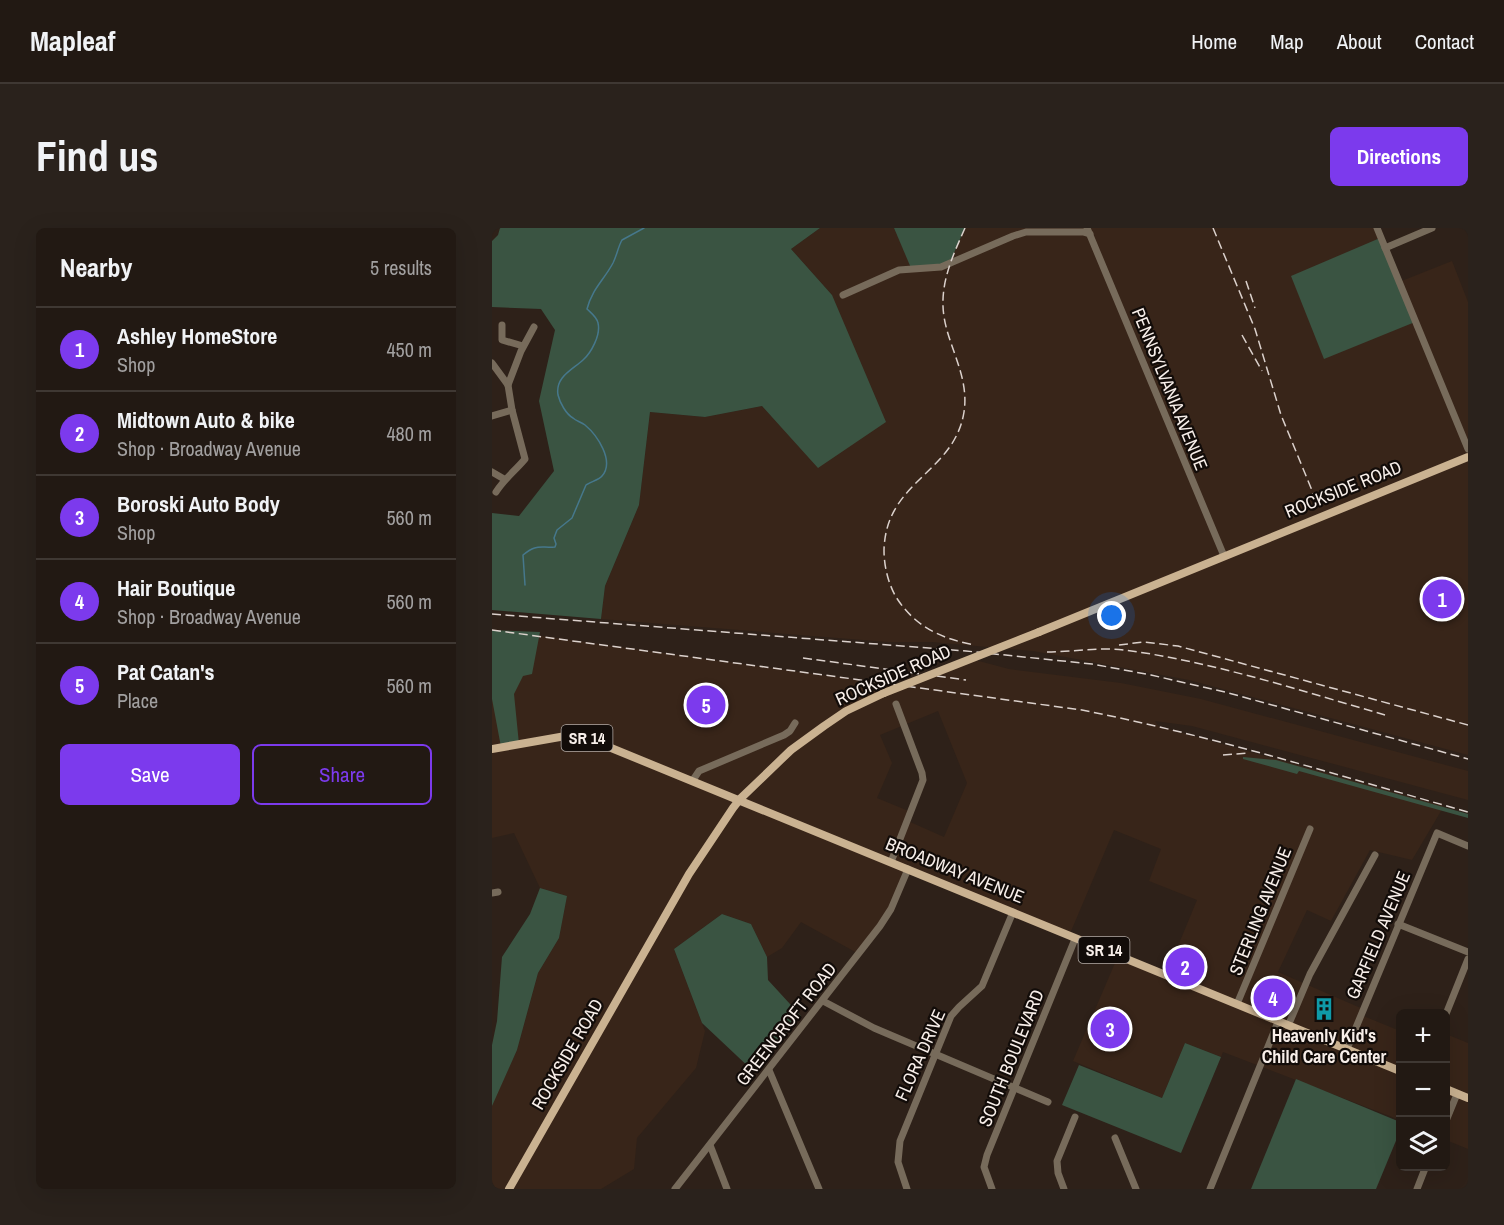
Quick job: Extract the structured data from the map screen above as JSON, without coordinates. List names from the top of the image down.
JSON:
{
  "streets": {
    "main road": ["ROCKSIDE ROAD", "SR 14", "BROADWAY AVENUE"],
    "street": [
      "PENNSYLVANIA AVENUE",
      "STERLING AVENUE",
      "GARFIELD AVENUE",
      "GREENCROFT ROAD",
      "FLORA DRIVE",
      "SOUTH BOULEVARD"
    ]
  },
  "crossings": [
    ["PENNSYLVANIA AVENUE", "ROCKSIDE ROAD"],
    ["ROCKSIDE ROAD", "BROADWAY AVENUE"],
    ["BROADWAY AVENUE", "STERLING AVENUE"],
    ["BROADWAY AVENUE", "GARFIELD AVENUE"],
    ["BROADWAY AVENUE", "GREENCROFT ROAD"],
    ["BROADWAY AVENUE", "FLORA DRIVE"],
    ["BROADWAY AVENUE", "SOUTH BOULEVARD"]
  ],
  "places": {
    "building": ["Heavenly Kid's Child Care Center"]
  },
  "page": {
    "header": "Mapleaf",
    "nav": [
      "Home",
      "Map",
      "About",
      "Contact"
    ],
    "buttons": [
      "Directions",
      ["Save", "Share"]
    ],
    "title": "Find us",
    "heading": ["Nearby", "5 results"],
    "list": [
      {
        "mark": "1",
        "name": "Ashley HomeStore",
        "note": "Shop",
        "value": "450 m"
      },
      {
        "mark": "2",
        "name": "Midtown Auto & bike",
        "note": "Shop · Broadway Avenue",
        "value": "480 m"
      },
      {
        "mark": "3",
        "name": "Boroski Auto Body",
        "note": "Shop",
        "value": "560 m"
      },
      {
        "mark": "4",
        "name": "Hair Boutique",
        "note": "Shop · Broadway Avenue",
        "value": "560 m"
      },
      {
        "mark": "5",
        "name": "Pat Catan's",
        "note": "Place",
        "value": "560 m"
      }
    ],
    "pins": [
      "1",
      "5",
      "2",
      "4",
      "3"
    ],
    "map_buttons": ["+", "−"]
  }
}
